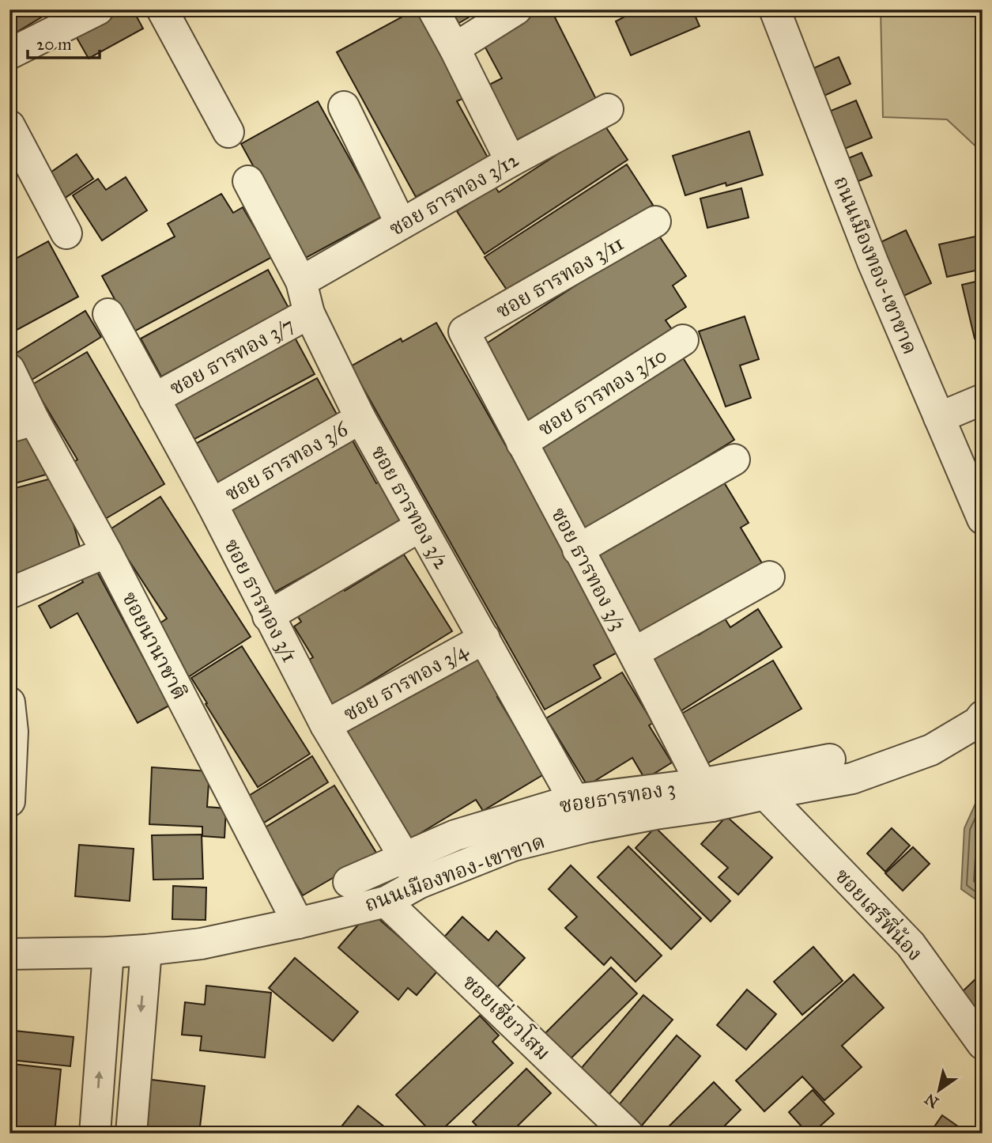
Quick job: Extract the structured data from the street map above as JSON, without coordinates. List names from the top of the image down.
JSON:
{
  "streets": {
    "street": [
      "ซอย ธารทอง 3/12",
      "ถนนเมืองทอง-เขาขาด",
      "ซอย ธารทอง 3/11",
      "ซอย ธารทอง 3/7",
      "ซอย ธารทอง 3/10",
      "ซอย ธารทอง 3/6",
      "ซอย ธารทอง 3/2",
      "ซอย ธารทอง 3/3",
      "ซอย ธารทอง 3/1",
      "ซอยนานาชาติ",
      "ซอย ธารทอง 3/4",
      "ซอยธารทอง 3",
      "ซอยเสรีพี่น้อง",
      "ซอยเชี่ยวโสม"
    ]
  },
  "crossings": [
    ["ซอย ธารทอง 3/12", "ซอย ธารทอง 3/2"],
    ["ถนนเมืองทอง-เขาขาด", "ซอย ธารทอง 3/2"],
    ["ถนนเมืองทอง-เขาขาด", "ซอย ธารทอง 3/3"],
    ["ถนนเมืองทอง-เขาขาด", "ซอย ธารทอง 3/1"],
    ["ถนนเมืองทอง-เขาขาด", "ซอยนานาชาติ"],
    ["ถนนเมืองทอง-เขาขาด", "ซอยธารทอง 3"],
    ["ถนนเมืองทอง-เขาขาด", "ซอยเสรีพี่น้อง"],
    ["ถนนเมืองทอง-เขาขาด", "ซอยเชี่ยวโสม"],
    ["ซอย ธารทอง 3/11", "ซอย ธารทอง 3/3"],
    ["ซอย ธารทอง 3/7", "ซอย ธารทอง 3/2"],
    ["ซอย ธารทอง 3/7", "ซอย ธารทอง 3/1"],
    ["ซอย ธารทอง 3/10", "ซอย ธารทอง 3/3"],
    ["ซอย ธารทอง 3/6", "ซอย ธารทอง 3/2"],
    ["ซอย ธารทอง 3/6", "ซอย ธารทอง 3/1"],
    ["ซอย ธารทอง 3/2", "ซอย ธารทอง 3/4"],
    ["ซอย ธารทอง 3/2", "ซอยธารทอง 3"],
    ["ซอย ธารทอง 3/3", "ซอยธารทอง 3"],
    ["ซอย ธารทอง 3/1", "ซอย ธารทอง 3/4"],
    ["ซอย ธารทอง 3/1", "ซอยธารทอง 3"]
  ],
  "scale_bar": "20 m",
  "north": "bottom left"
}
